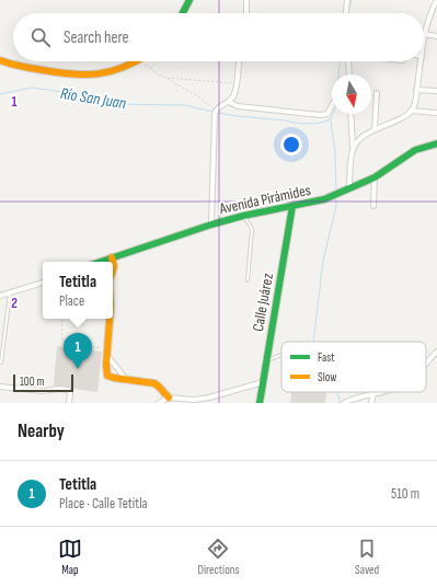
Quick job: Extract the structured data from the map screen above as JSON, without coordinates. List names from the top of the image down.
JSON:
{
  "streets": {
    "main road": ["Avenida Pirámides", "Calle Juárez"]
  },
  "crossings": [
    ["Avenida Pirámides", "Calle Juárez"]
  ],
  "water": ["Río San Juan"],
  "legend": ["Fast", "Slow"],
  "scale_bar": "100 m",
  "north": "bottom",
  "page": {
    "search": "Search here",
    "popup": ["Tetitla", "Place"],
    "pins": "1",
    "scale": "100 m",
    "heading": "Nearby",
    "list": [
      {
        "mark": "1",
        "name": "Tetitla",
        "note": "Place · Calle Tetitla",
        "value": "510 m"
      }
    ],
    "nav": ["Map", "Directions", "Saved"]
  },
  "grid": {
    "rows": ["1", "2"]
  }
}
